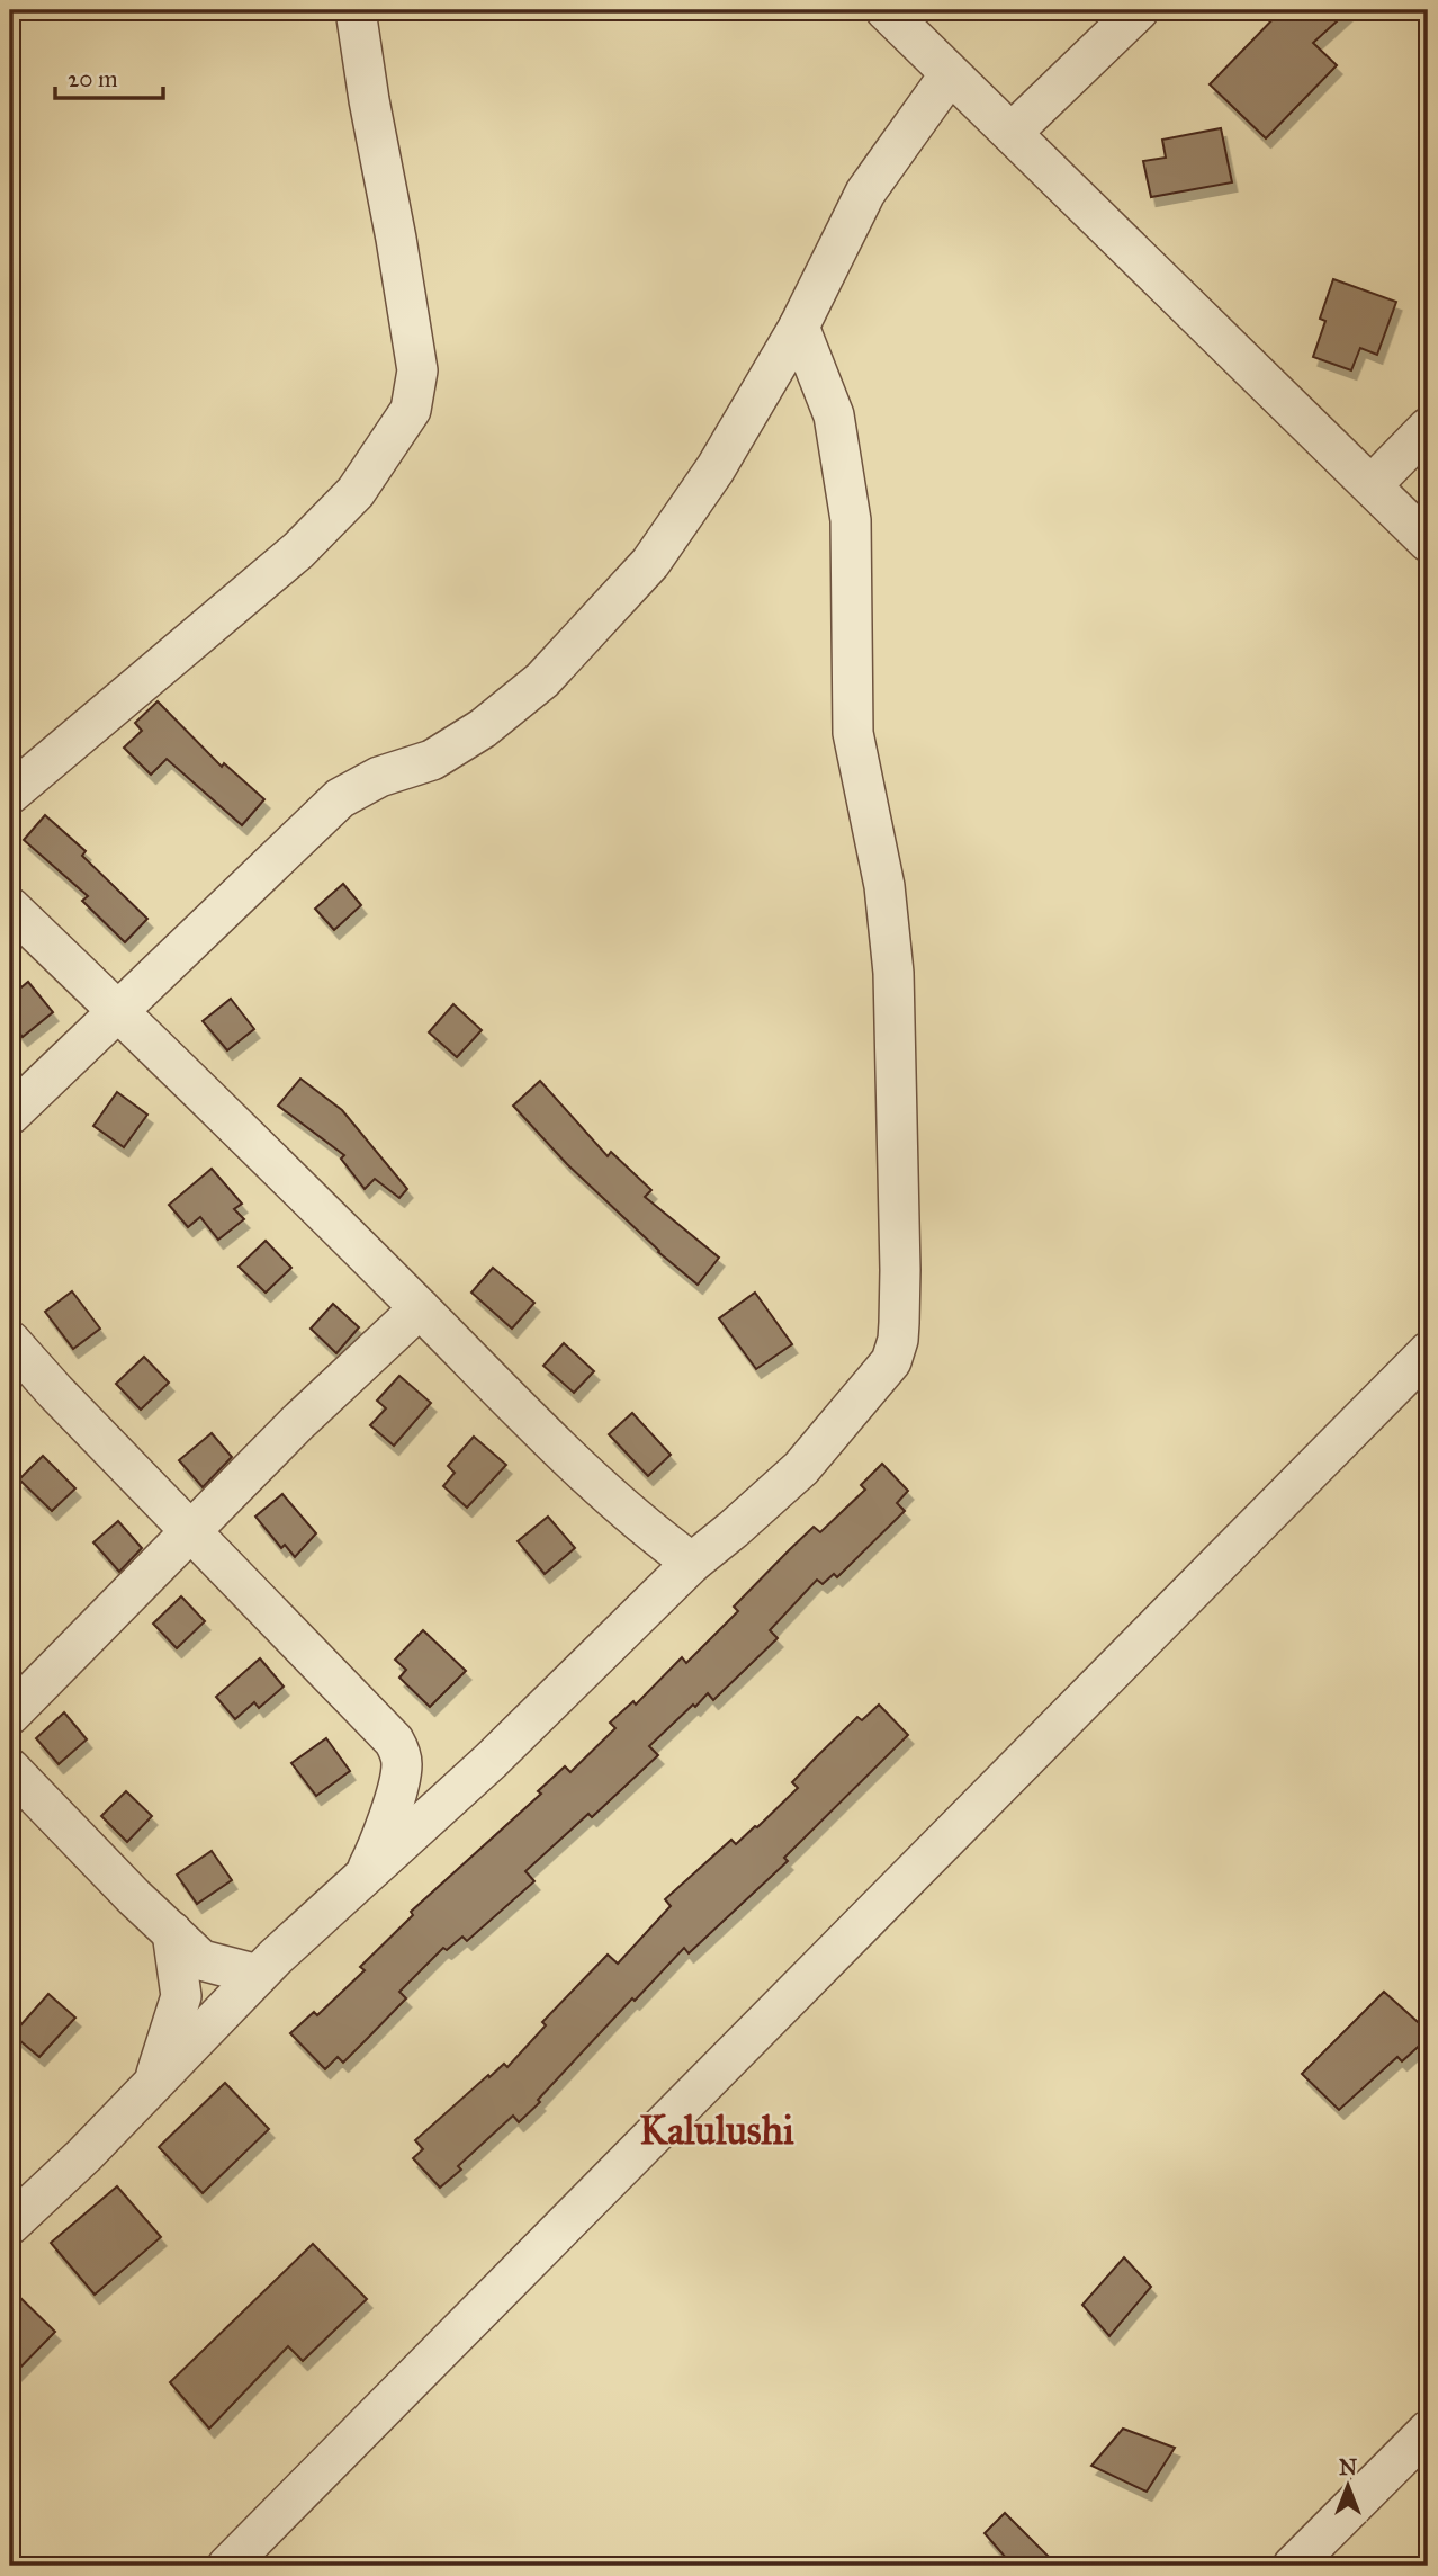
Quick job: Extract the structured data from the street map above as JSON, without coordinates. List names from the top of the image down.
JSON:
{
  "districts": ["Kalulushi"],
  "scale_bar": "20 m",
  "north": "top"
}
